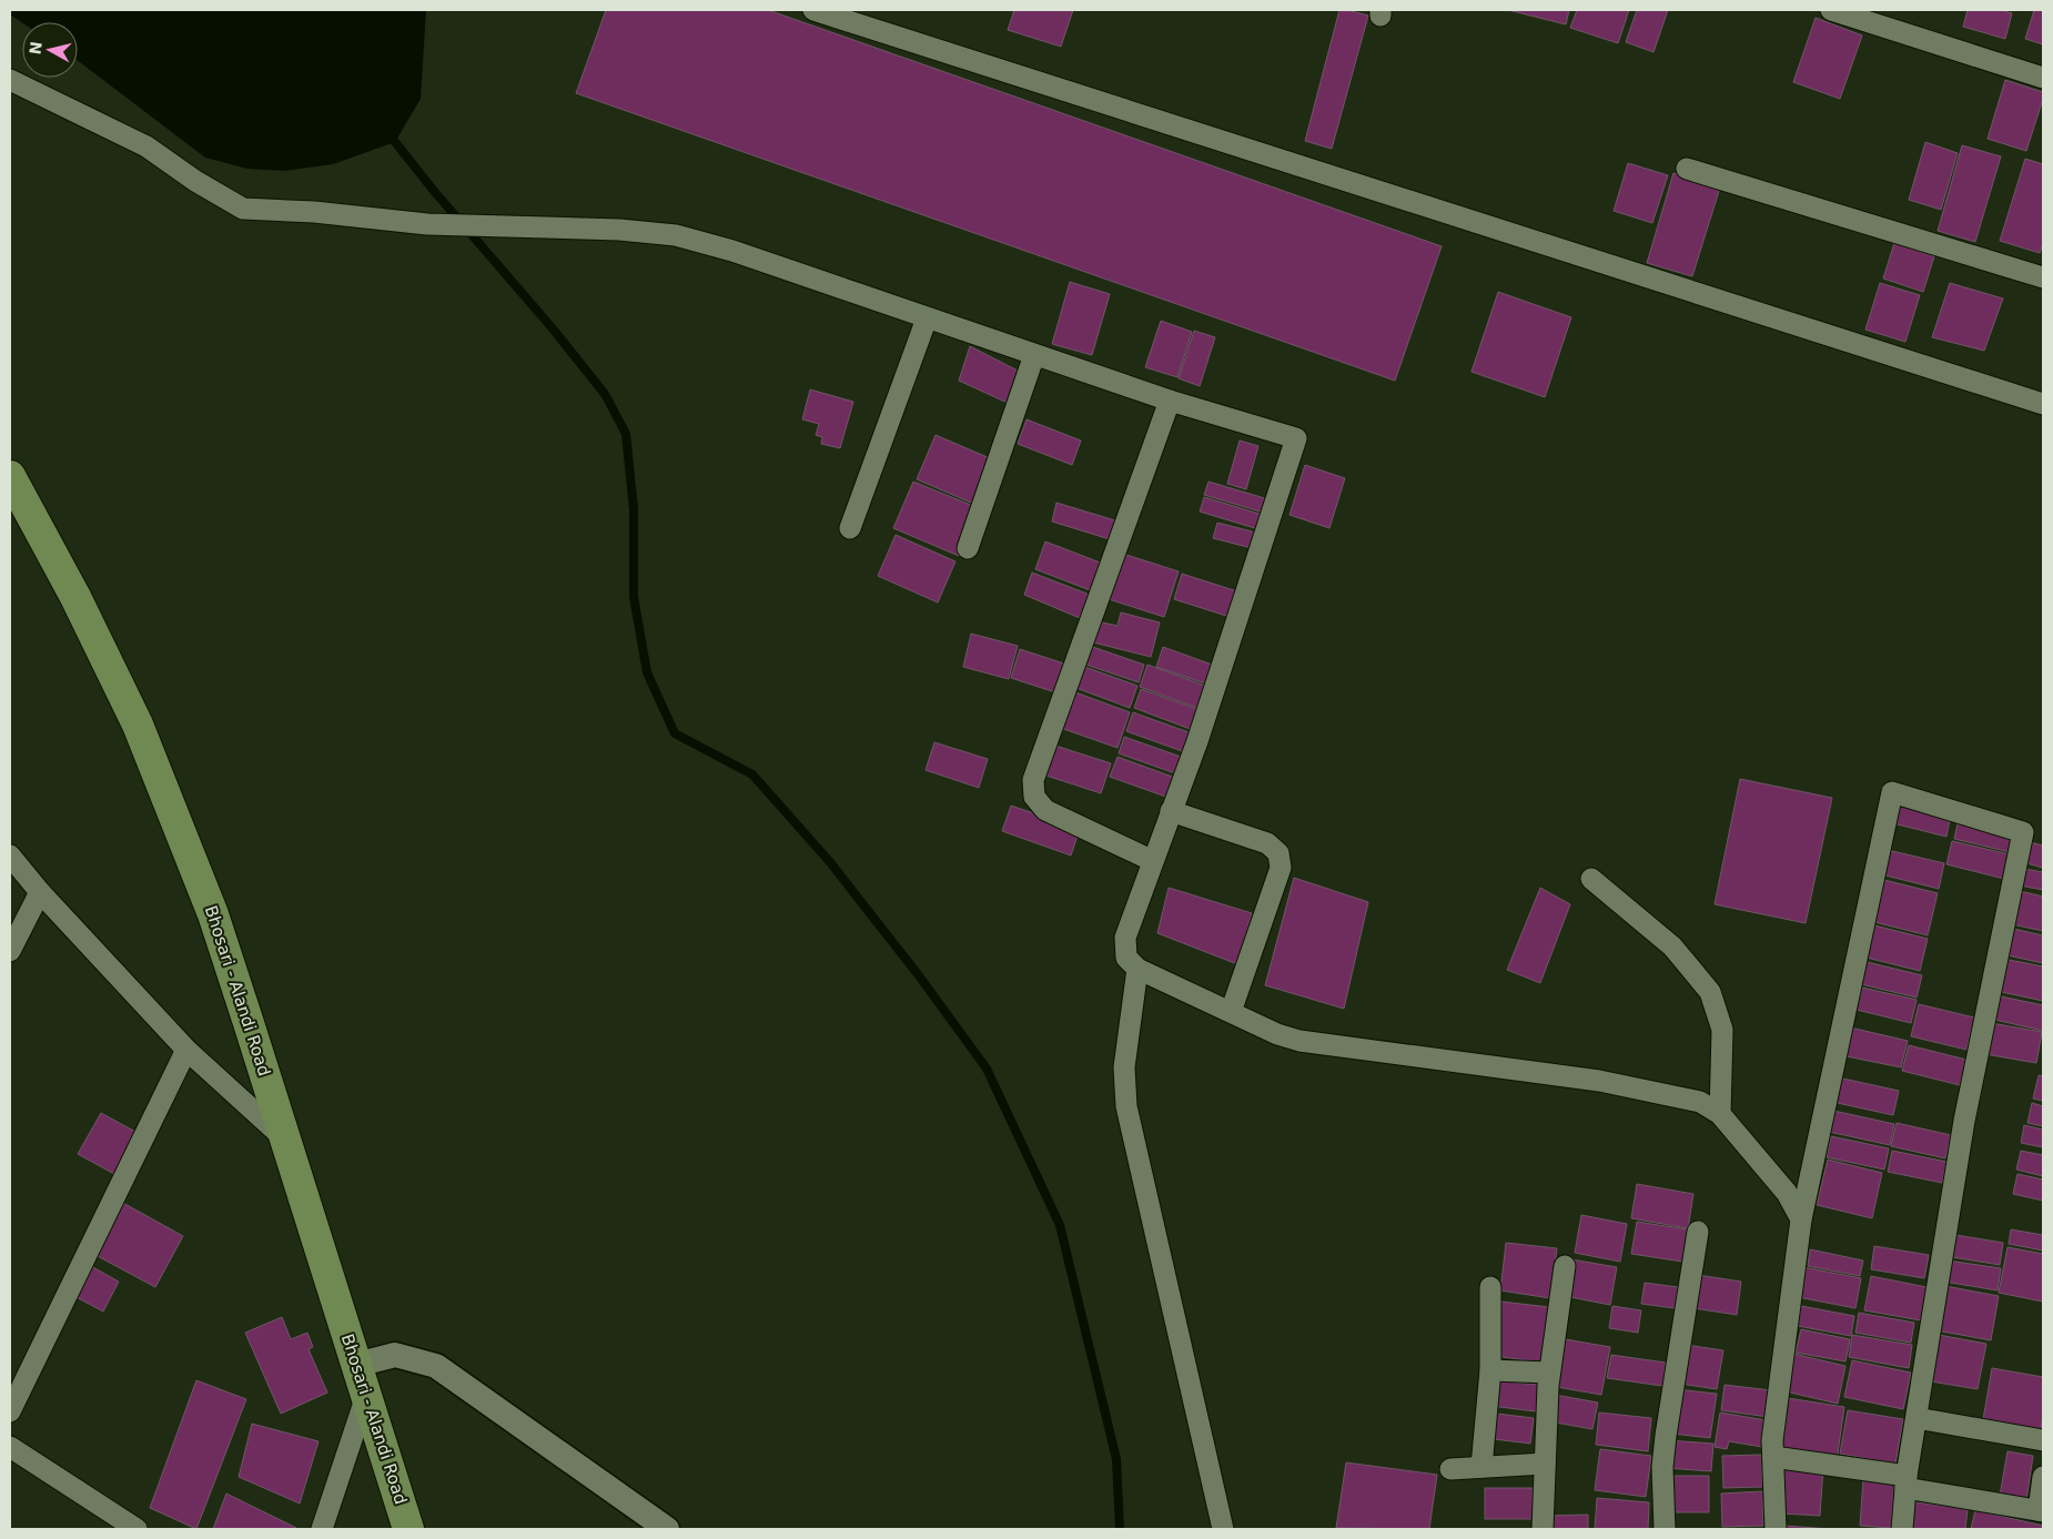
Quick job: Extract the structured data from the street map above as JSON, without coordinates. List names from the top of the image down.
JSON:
{
  "streets": {
    "main road": ["Bhosari - Alandi Road"]
  },
  "north": "left"
}
